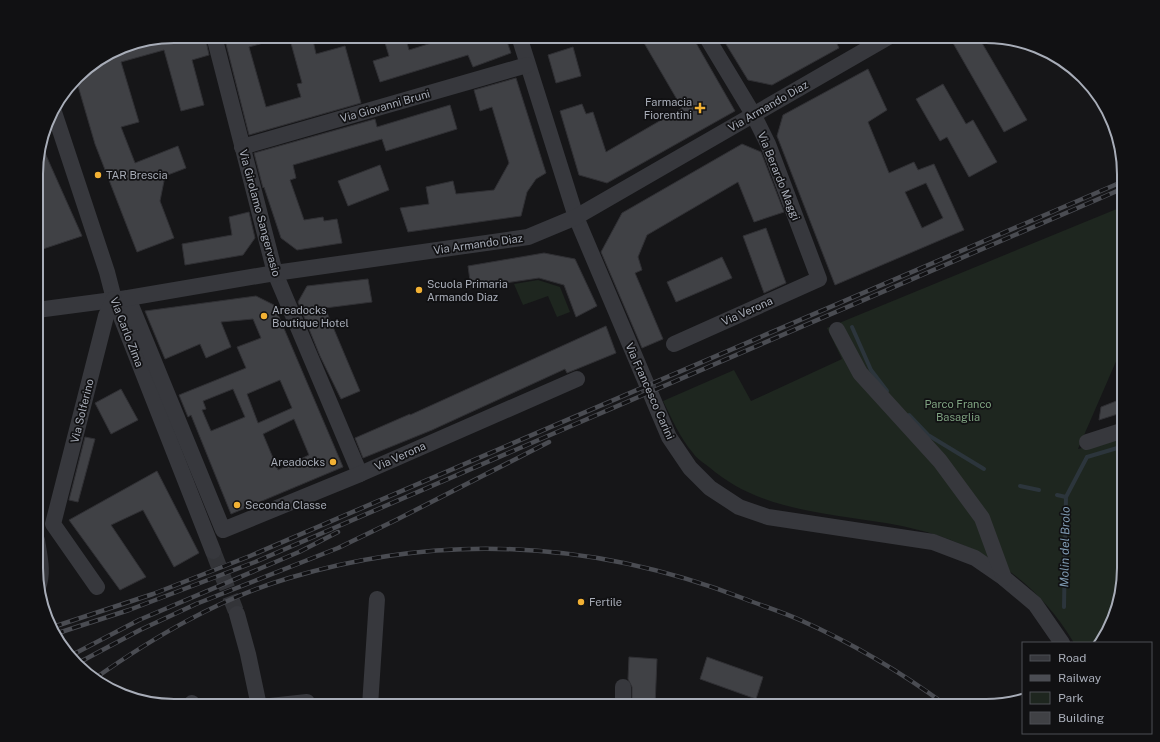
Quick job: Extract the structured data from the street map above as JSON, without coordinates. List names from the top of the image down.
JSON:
{
  "streets": {
    "street": [
      "Via Giovanni Bruni",
      "Via Armando Diaz",
      "Via Berardo Maggi",
      "Via Girolamo Sangervasio",
      "Via Verona",
      "Via Carlo Zima",
      "Via Francesco Carini",
      "Via Solferino"
    ]
  },
  "crossings": [
    ["Via Giovanni Bruni", "Via Girolamo Sangervasio"],
    ["Via Giovanni Bruni", "Via Francesco Carini"],
    ["Via Armando Diaz", "Via Berardo Maggi"],
    ["Via Armando Diaz", "Via Girolamo Sangervasio"],
    ["Via Armando Diaz", "Via Carlo Zima"],
    ["Via Armando Diaz", "Via Francesco Carini"],
    ["Via Armando Diaz", "Via Solferino"],
    ["Via Berardo Maggi", "Via Verona"],
    ["Via Girolamo Sangervasio", "Via Verona"],
    ["Via Verona", "Via Carlo Zima"],
    ["Via Carlo Zima", "Via Solferino"]
  ],
  "water": ["Molin del Brolo"],
  "parks": ["Parco Franco Basaglia"],
  "places": {
    "health": ["Farmacia Fiorentini"],
    "other": [
      "TAR Brescia",
      "Scuola Primaria Armando Diaz",
      "Areadocks Boutique Hotel",
      "Areadocks",
      "Seconda Classe",
      "Fertile"
    ]
  },
  "legend": [
    "Road",
    "Railway",
    "Park",
    "Building"
  ]
}
